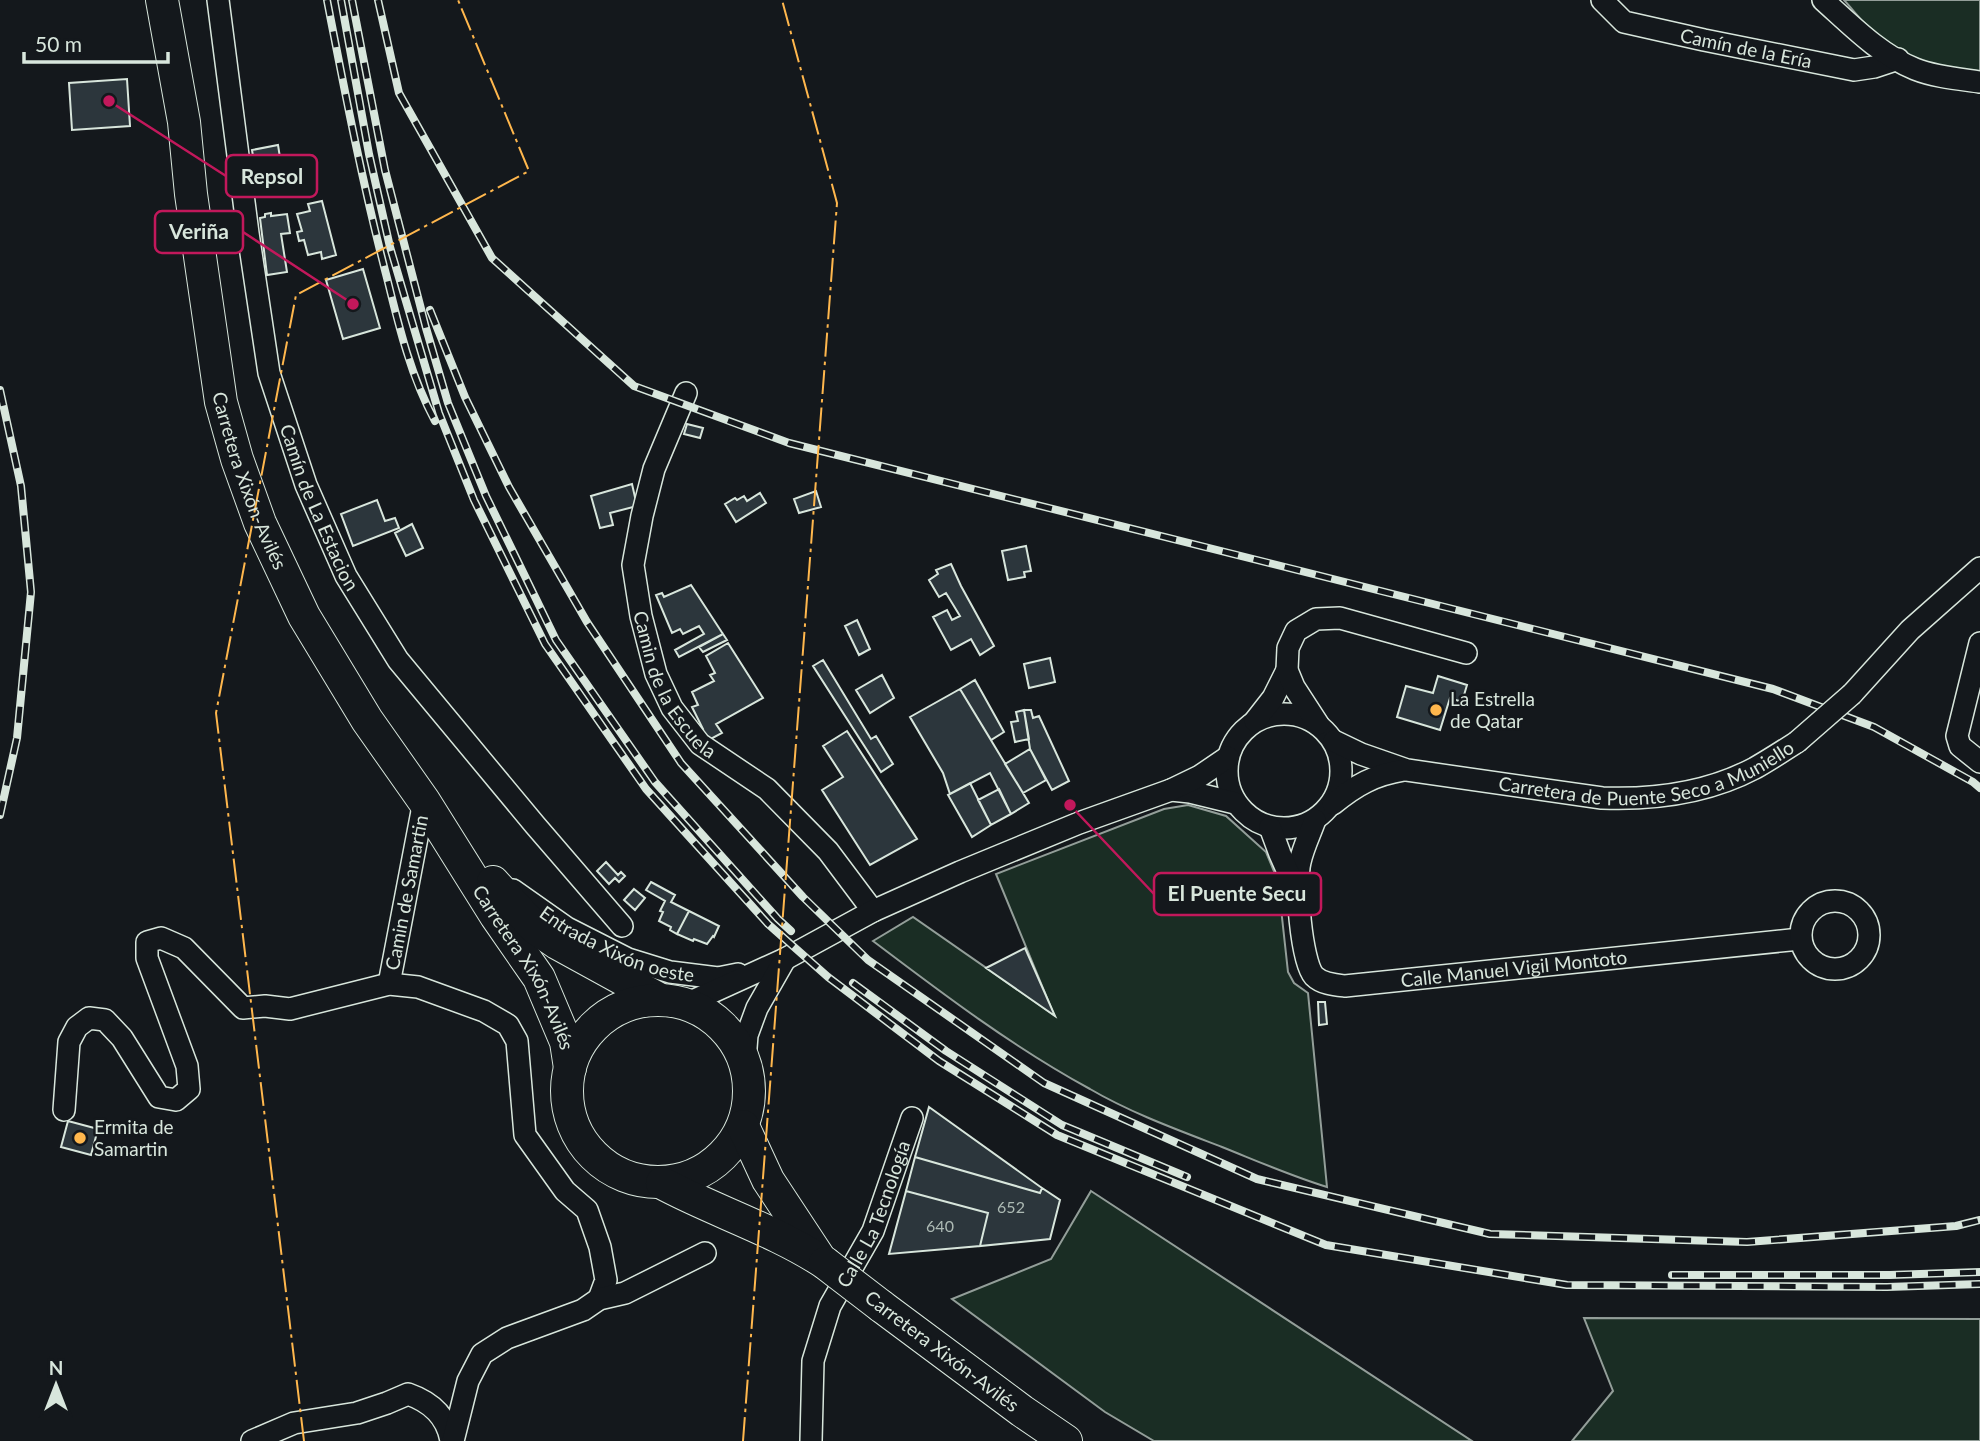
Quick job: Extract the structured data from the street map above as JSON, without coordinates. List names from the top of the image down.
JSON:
{
  "streets": {
    "highway": ["Carretera Xixón-Avilés"],
    "street": [
      "Camín de la Ería",
      "Camín de La Estacion",
      "Camin de la Escuela",
      "Carretera de Puente Seco a Muniello",
      "Camin de Samartin",
      "Entrada Xixón oeste",
      "Calle Manuel Vigil Montoto",
      "Calle La Tecnología"
    ]
  },
  "crossings": [
    ["Carretera Xixón-Avilés", "Camin de Samartin"],
    ["Carretera Xixón-Avilés", "Entrada Xixón oeste"],
    ["Carretera de Puente Seco a Muniello", "Calle Manuel Vigil Montoto"]
  ],
  "places": [
    "Repsol",
    "Veriña",
    "La Estrella de Qatar",
    "El Puente Secu",
    "Ermita de Samartin"
  ],
  "house_numbers": ["652", "640"],
  "scale_bar": "50 m",
  "north": "top"
}
